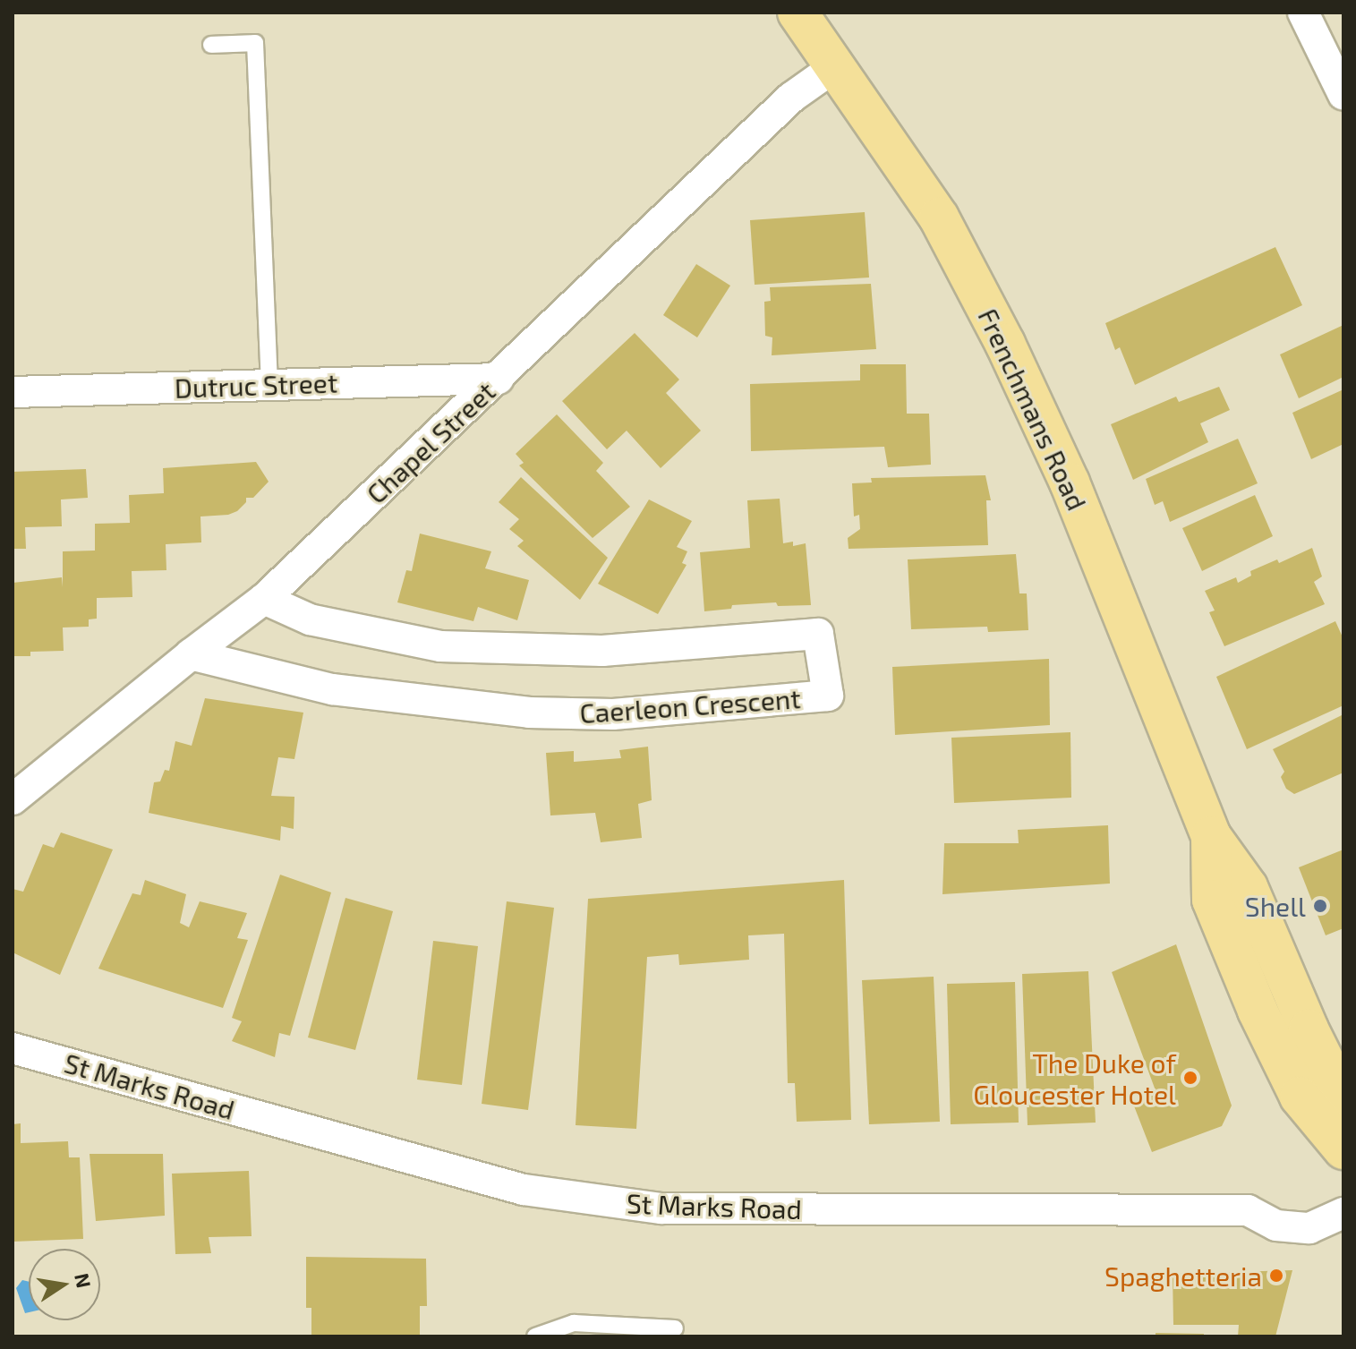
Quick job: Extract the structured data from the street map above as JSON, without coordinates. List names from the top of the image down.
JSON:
{
  "streets": {
    "main road": ["Frenchmans Road"],
    "street": [
      "Dutruc Street",
      "Chapel Street",
      "Caerleon Crescent",
      "St Marks Road"
    ]
  },
  "crossings": [
    ["Dutruc Street", "Chapel Street"],
    ["Frenchmans Road", "Chapel Street"],
    ["Chapel Street", "Caerleon Crescent"]
  ],
  "places": ["Shell", "The Duke of Gloucester Hotel", "Spaghetteria"],
  "north": "right"
}
